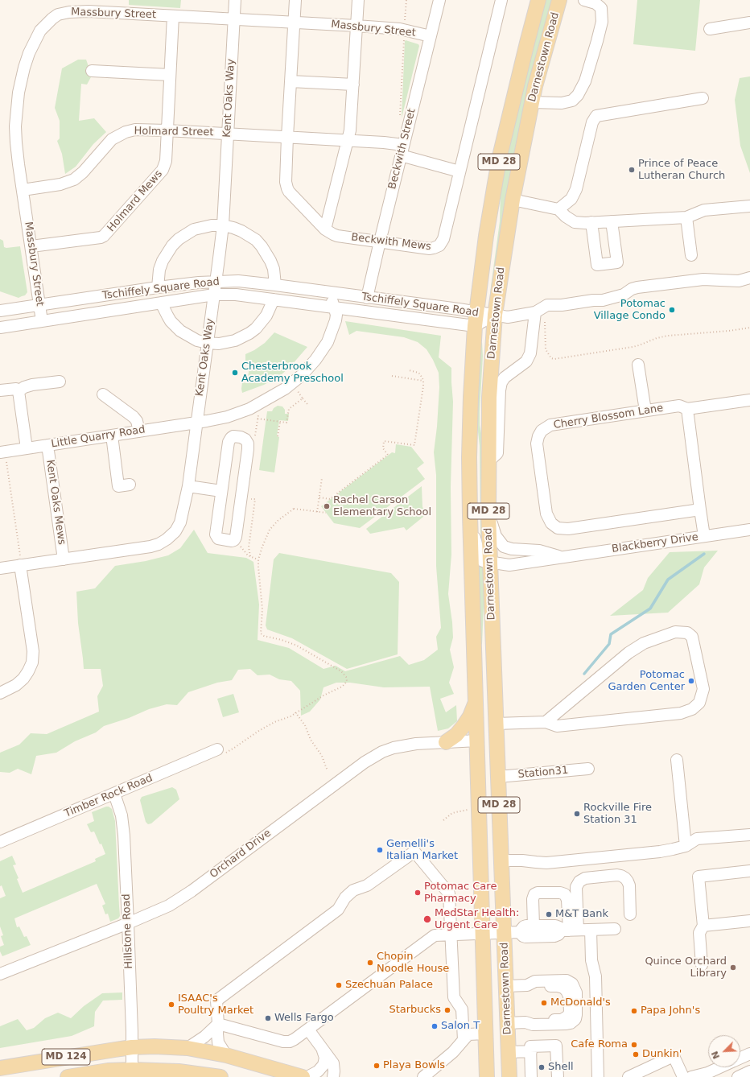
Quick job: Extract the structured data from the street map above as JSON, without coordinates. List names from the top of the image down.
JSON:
{
  "streets": {
    "main road": ["Darnestown Road", "MD 28", "MD 124"],
    "street": [
      "Massbury Street",
      "Kent Oaks Way",
      "Holmard Street",
      "Beckwith Street",
      "Holmard Mews",
      "Beckwith Mews",
      "Tschiffely Square Road",
      "Cherry Blossom Lane",
      "Little Quarry Road",
      "Kent Oaks Mews",
      "Blackberry Drive",
      "Station31",
      "Timber Rock Road",
      "Orchard Drive",
      "Hillstone Road"
    ]
  },
  "crossings": [
    ["Massbury Street", "Kent Oaks Way"],
    ["Massbury Street", "Holmard Street"],
    ["Massbury Street", "Beckwith Street"],
    ["Massbury Street", "Holmard Mews"],
    ["Massbury Street", "Beckwith Mews"],
    ["Massbury Street", "Tschiffely Square Road"],
    ["Darnestown Road", "Tschiffely Square Road"],
    ["Darnestown Road", "Blackberry Drive"],
    ["Darnestown Road", "Station31"],
    ["Darnestown Road", "Orchard Drive"],
    ["Kent Oaks Way", "Holmard Street"],
    ["Kent Oaks Way", "Tschiffely Square Road"],
    ["Kent Oaks Way", "Little Quarry Road"],
    ["Kent Oaks Way", "Kent Oaks Mews"],
    ["Holmard Street", "Beckwith Street"],
    ["Holmard Street", "Holmard Mews"],
    ["Holmard Street", "Beckwith Mews"],
    ["Beckwith Street", "Beckwith Mews"],
    ["Beckwith Street", "Tschiffely Square Road"],
    ["Tschiffely Square Road", "Little Quarry Road"],
    ["Little Quarry Road", "Kent Oaks Mews"],
    ["Timber Rock Road", "Hillstone Road"],
    ["Orchard Drive", "Hillstone Road"],
    ["Hillstone Road", "MD 124"]
  ],
  "places": [
    "Prince of Peace Lutheran Church",
    "Potomac Village Condo",
    "Chesterbrook Academy Preschool",
    "Rachel Carson Elementary School",
    "Potomac Garden Center",
    "Rockville Fire Station 31",
    "Gemelli's Italian Market",
    "Potomac Care Pharmacy",
    "M&T Bank",
    "MedStar Health: Urgent Care",
    "Chopin Noodle House",
    "Quince Orchard Library",
    "Szechuan Palace",
    "McDonald's",
    "ISAAC's Poultry Market",
    "Starbucks",
    "Papa John's",
    "Wells Fargo",
    "Salon T",
    "Cafe Roma",
    "Dunkin'",
    "Playa Bowls",
    "Shell"
  ],
  "north": "bottom left"
}
